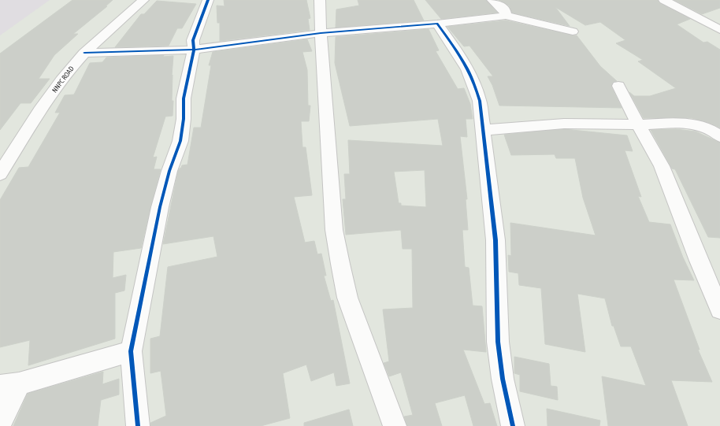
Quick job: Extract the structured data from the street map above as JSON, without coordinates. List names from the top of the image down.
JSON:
{
  "streets": {
    "street": ["NNPC ROAD"]
  }
}
